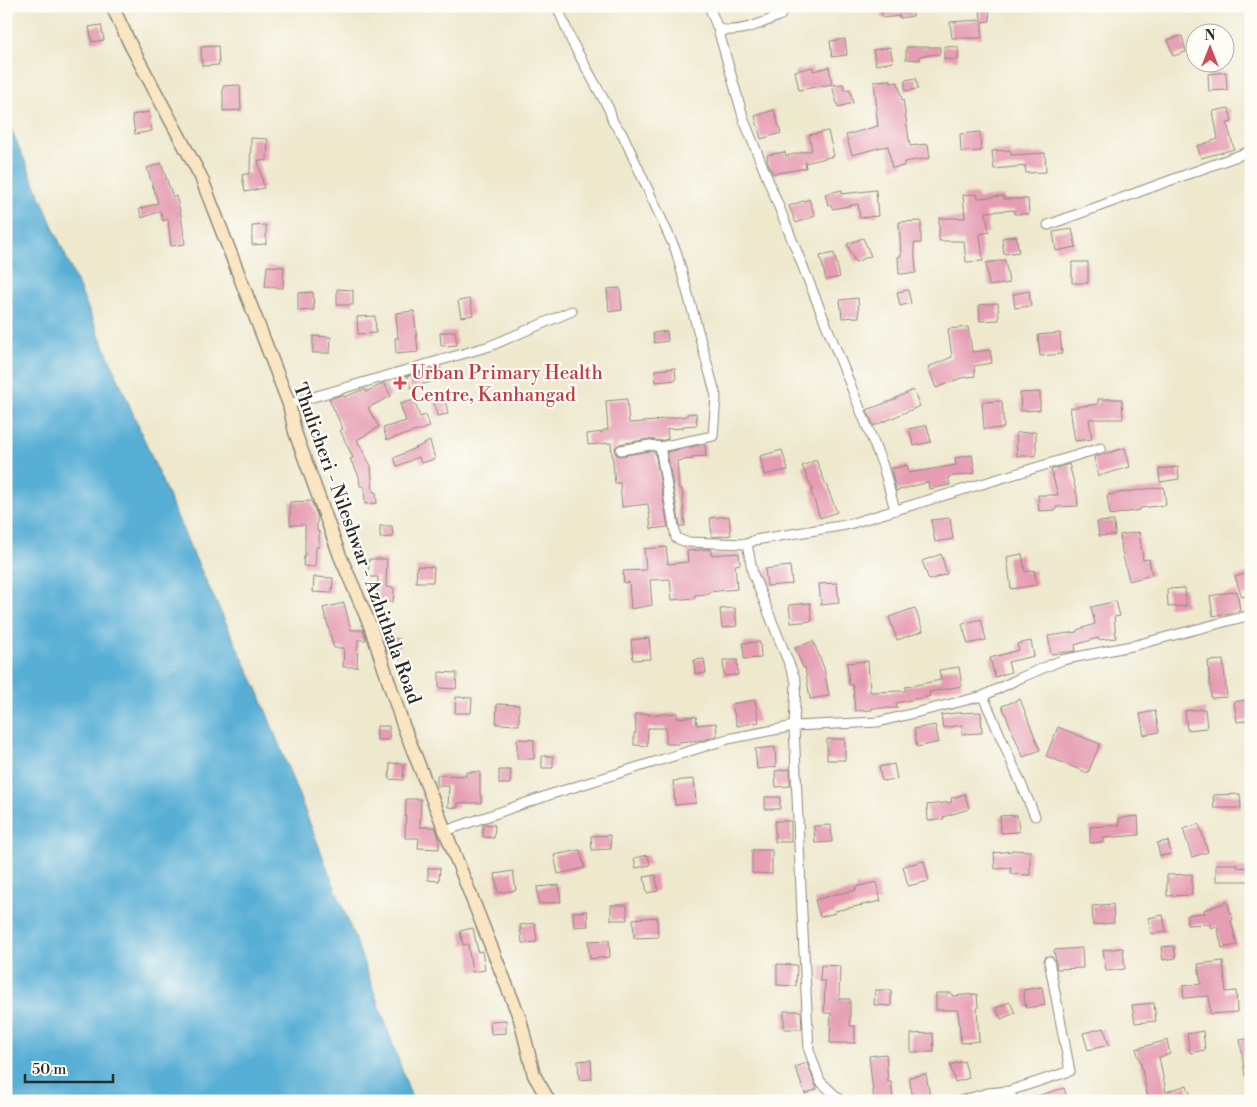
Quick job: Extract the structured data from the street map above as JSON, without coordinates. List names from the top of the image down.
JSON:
{
  "streets": {
    "main road": ["Thulicheri - Nileshwar - Azhithala Road"]
  },
  "places": {
    "health": ["Urban Primary Health Centre, Kanhangad"]
  },
  "scale_bar": "50 m",
  "north": "top"
}
